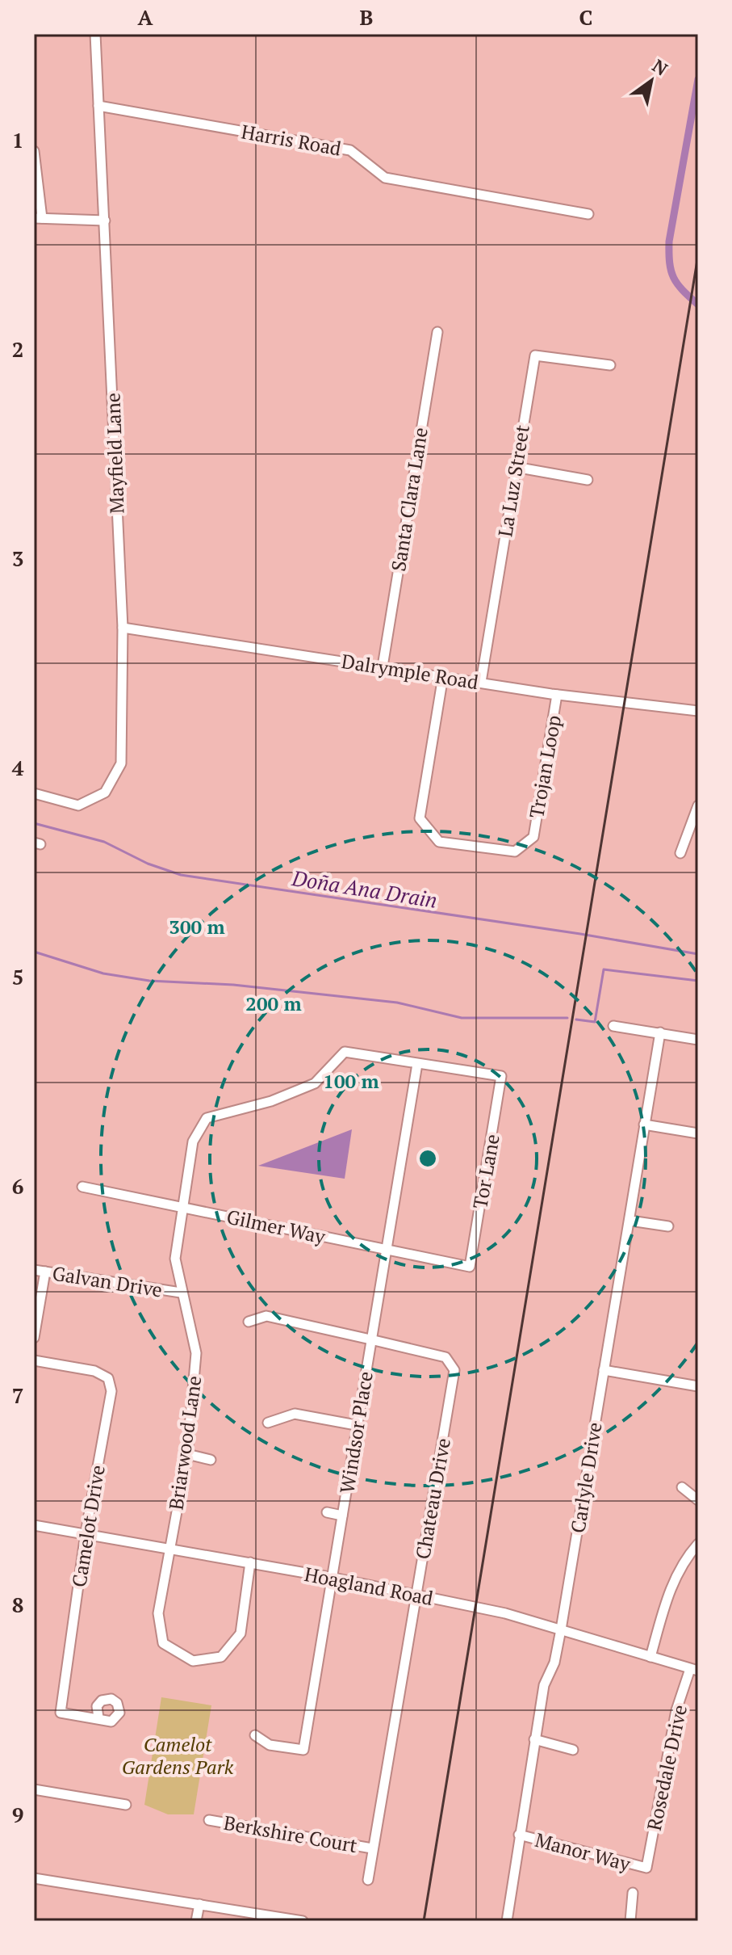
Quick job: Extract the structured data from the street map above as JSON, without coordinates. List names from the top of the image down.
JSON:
{
  "streets": {
    "street": [
      "Harris Road",
      "Mayfield Lane",
      "La Luz Street",
      "Santa Clara Lane",
      "Dalrymple Road",
      "Trojan Loop",
      "Tor Lane",
      "Gilmer Way",
      "Galvan Drive",
      "Windsor Place",
      "Briarwood Lane",
      "Carlyle Drive",
      "Chateau Drive",
      "Camelot Drive",
      "Hoagland Road",
      "Rosedale Drive",
      "Berkshire Court",
      "Manor Way"
    ]
  },
  "crossings": [
    ["Harris Road", "Mayfield Lane"],
    ["Mayfield Lane", "Dalrymple Road"],
    ["La Luz Street", "Dalrymple Road"],
    ["Santa Clara Lane", "Dalrymple Road"],
    ["Dalrymple Road", "Trojan Loop"],
    ["Tor Lane", "Gilmer Way"],
    ["Tor Lane", "Briarwood Lane"],
    ["Gilmer Way", "Windsor Place"],
    ["Gilmer Way", "Briarwood Lane"],
    ["Galvan Drive", "Briarwood Lane"],
    ["Windsor Place", "Briarwood Lane"],
    ["Windsor Place", "Chateau Drive"],
    ["Windsor Place", "Hoagland Road"],
    ["Briarwood Lane", "Hoagland Road"],
    ["Carlyle Drive", "Hoagland Road"],
    ["Carlyle Drive", "Manor Way"],
    ["Chateau Drive", "Hoagland Road"],
    ["Chateau Drive", "Berkshire Court"],
    ["Camelot Drive", "Hoagland Road"],
    ["Hoagland Road", "Rosedale Drive"],
    ["Rosedale Drive", "Manor Way"]
  ],
  "water": ["Doña Ana Drain"],
  "parks": ["Camelot Gardens Park"],
  "north": "top right",
  "grid": {
    "columns": ["A", "B", "C"],
    "rows": [
      "1",
      "2",
      "3",
      "4",
      "5",
      "6",
      "7",
      "8",
      "9"
    ]
  },
  "rings": ["300 m", "200 m", "100 m"]
}
